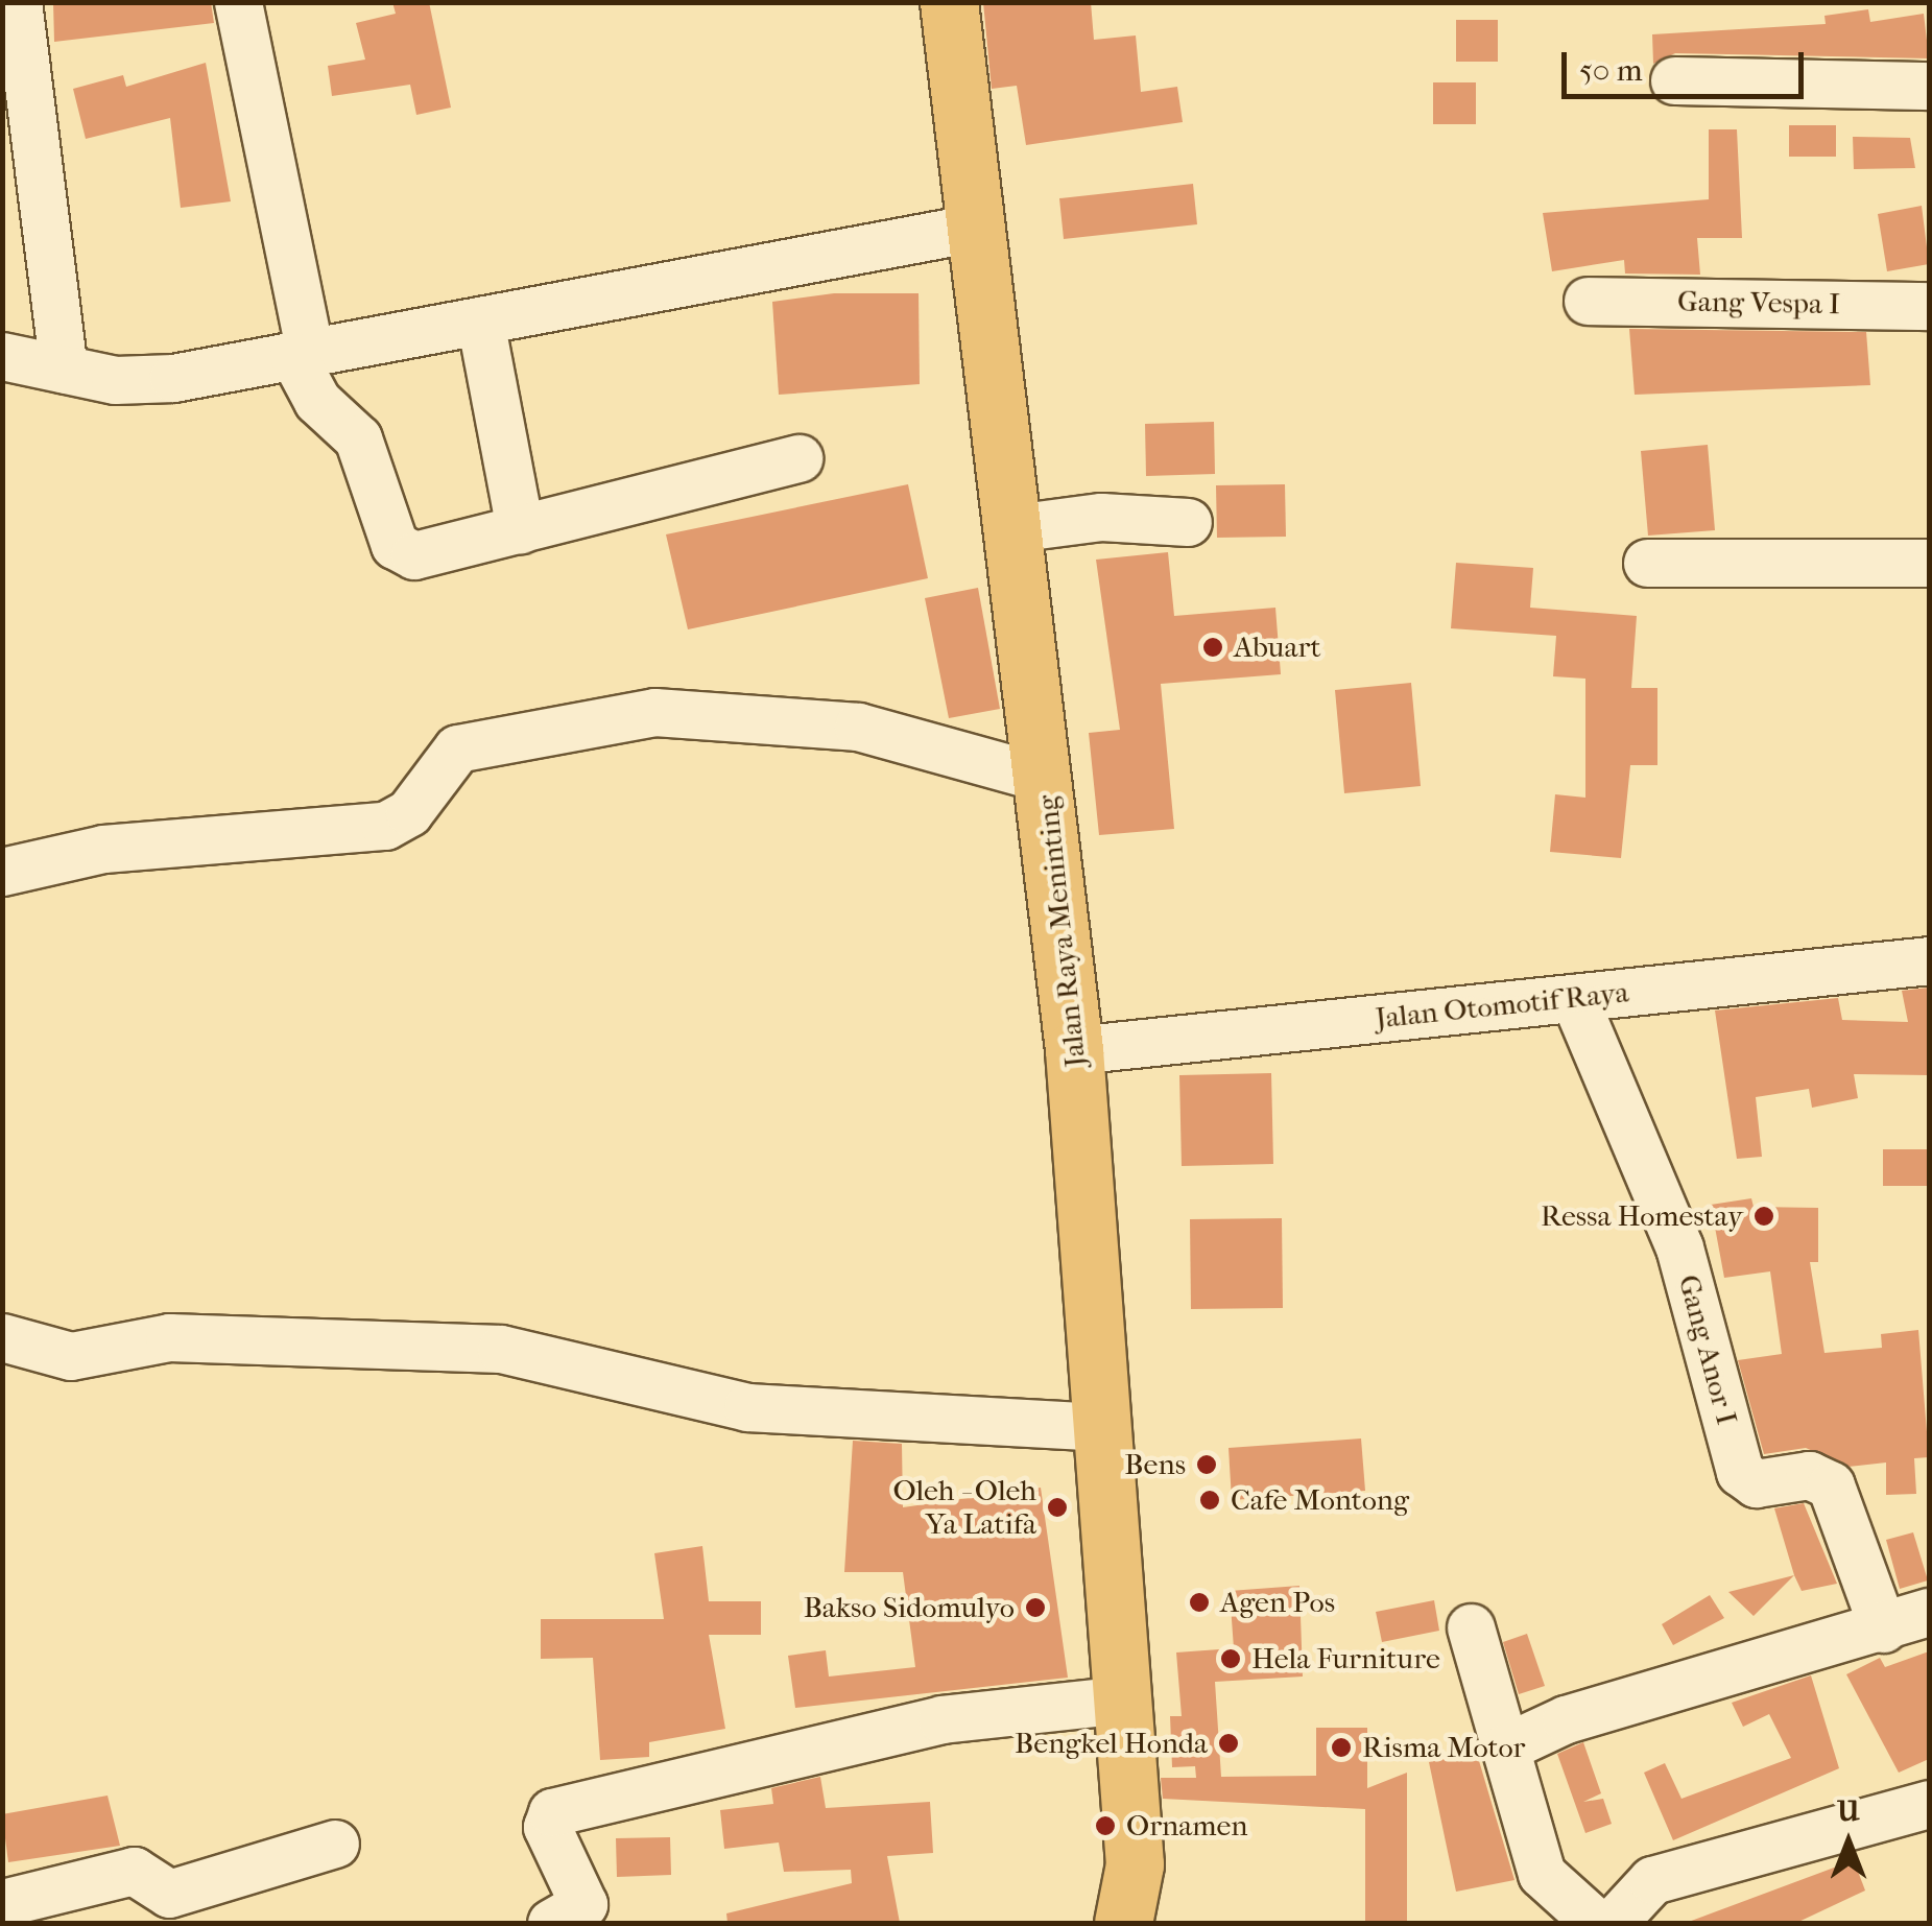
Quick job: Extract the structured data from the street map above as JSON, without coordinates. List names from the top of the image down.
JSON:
{
  "streets": {
    "highway": ["Jalan Raya Meninting"],
    "street": ["Gang Vespa I", "Jalan Otomotif Raya", "Gang Anor I"]
  },
  "crossings": [
    ["Jalan Raya Meninting", "Jalan Otomotif Raya"],
    ["Jalan Otomotif Raya", "Gang Anor I"]
  ],
  "places": [
    "Abuart",
    "Ressa Homestay",
    "Bens",
    "Cafe Montong",
    "Oleh - Oleh Ya Latifa",
    "Agen Pos",
    "Bakso Sidomulyo",
    "Hela Furniture",
    "Bengkel Honda",
    "Risma Motor",
    "Ornamen"
  ],
  "scale_bar": "50 m",
  "north": "top"
}
